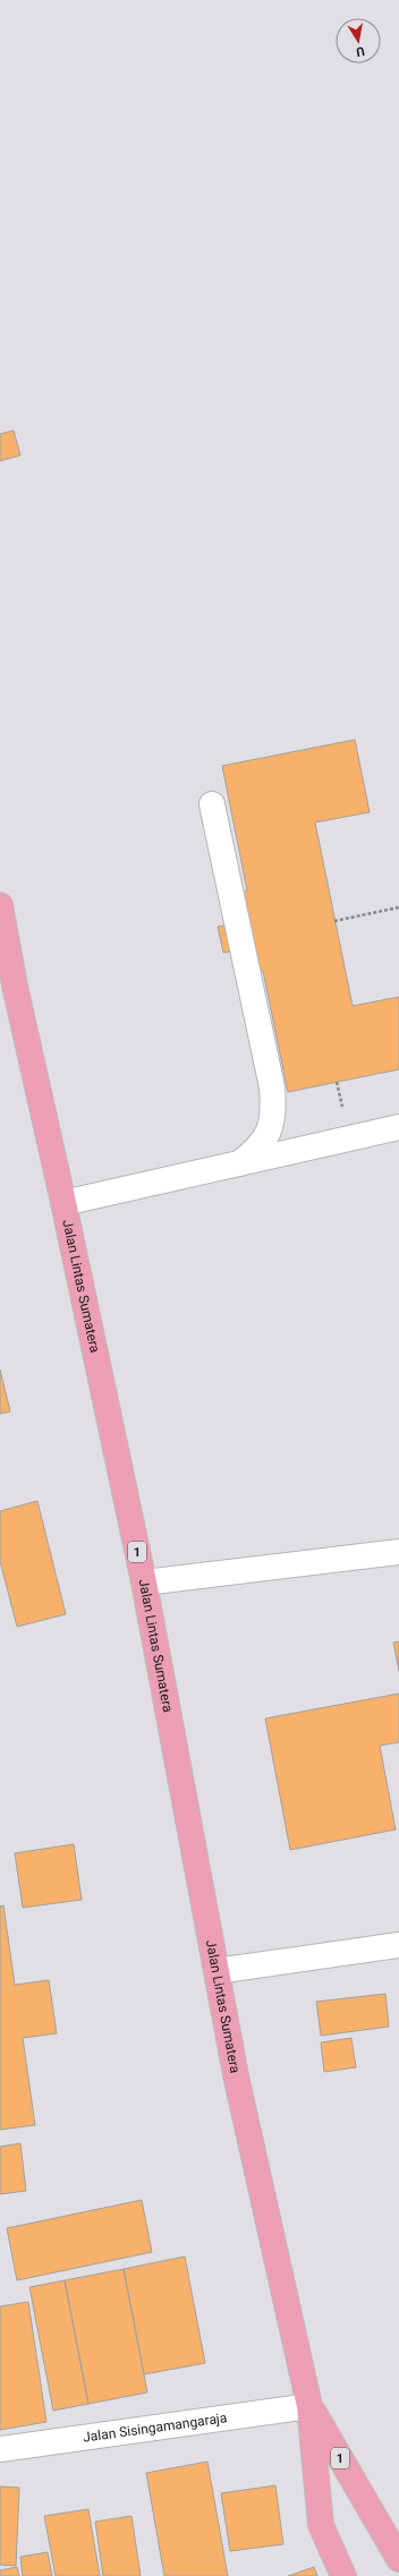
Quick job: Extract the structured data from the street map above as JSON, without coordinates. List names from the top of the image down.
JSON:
{
  "streets": {
    "highway": ["Jalan Lintas Sumatera", "1"],
    "street": ["Jalan Sisingamangaraja"]
  },
  "crossings": [
    ["Jalan Lintas Sumatera", "1"],
    ["Jalan Lintas Sumatera", "Jalan Sisingamangaraja"],
    ["1", "Jalan Sisingamangaraja"]
  ],
  "north": "bottom"
}
